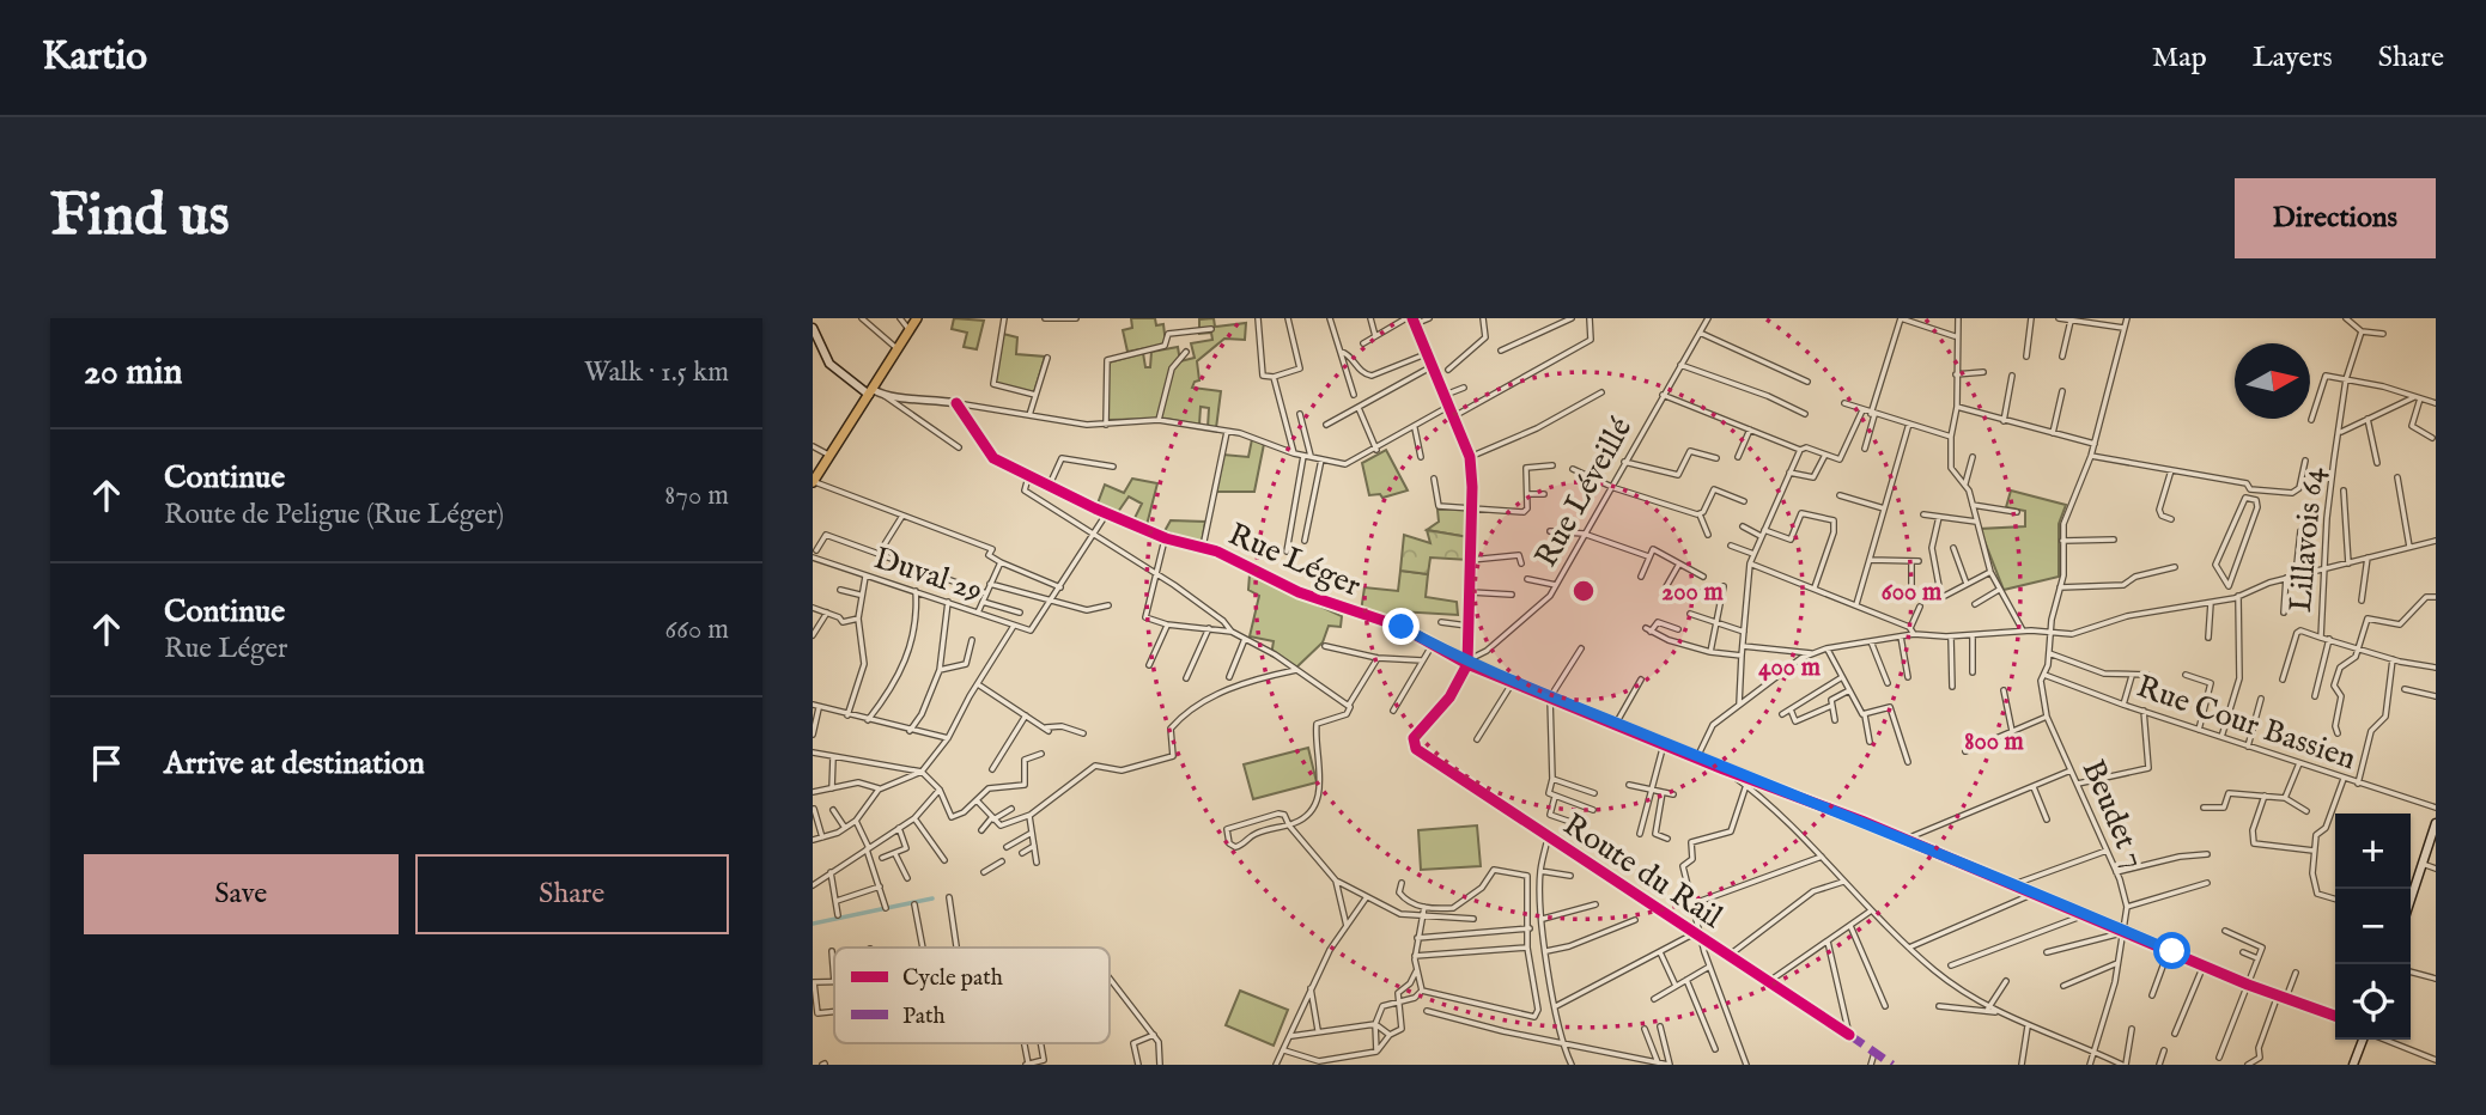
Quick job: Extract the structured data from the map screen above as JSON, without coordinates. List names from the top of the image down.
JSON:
{
  "streets": {
    "street": [
      "Rue Léveillé",
      "Lillavois 64",
      "Rue Léger",
      "Duval 29",
      "Rue Cour Bassien",
      "Beudet 7",
      "Route du Rail"
    ]
  },
  "crossings": [
    ["Rue Léveillé", "Rue Léger"],
    ["Rue Léveillé", "Route du Rail"],
    ["Rue Léger", "Beudet 7"],
    ["Rue Léger", "Route du Rail"],
    ["Rue Cour Bassien", "Beudet 7"]
  ],
  "legend": ["Cycle path", "Path"],
  "north": "right",
  "page": {
    "header": "Kartio",
    "nav": ["Map", "Layers", "Share"],
    "buttons": [
      "Directions",
      ["Save", "Share"]
    ],
    "title": "Find us",
    "heading": ["20 min", "Walk · 1.5 km"],
    "list": [
      ["Continue", "Route de Peligue (Rue Léger)", "870 m"],
      ["Continue", "Rue Léger", "660 m"],
      "Arrive at destination"
    ],
    "map_buttons": ["+", "−"]
  },
  "rings": [
    "200 m",
    "600 m",
    "400 m",
    "800 m"
  ]
}
